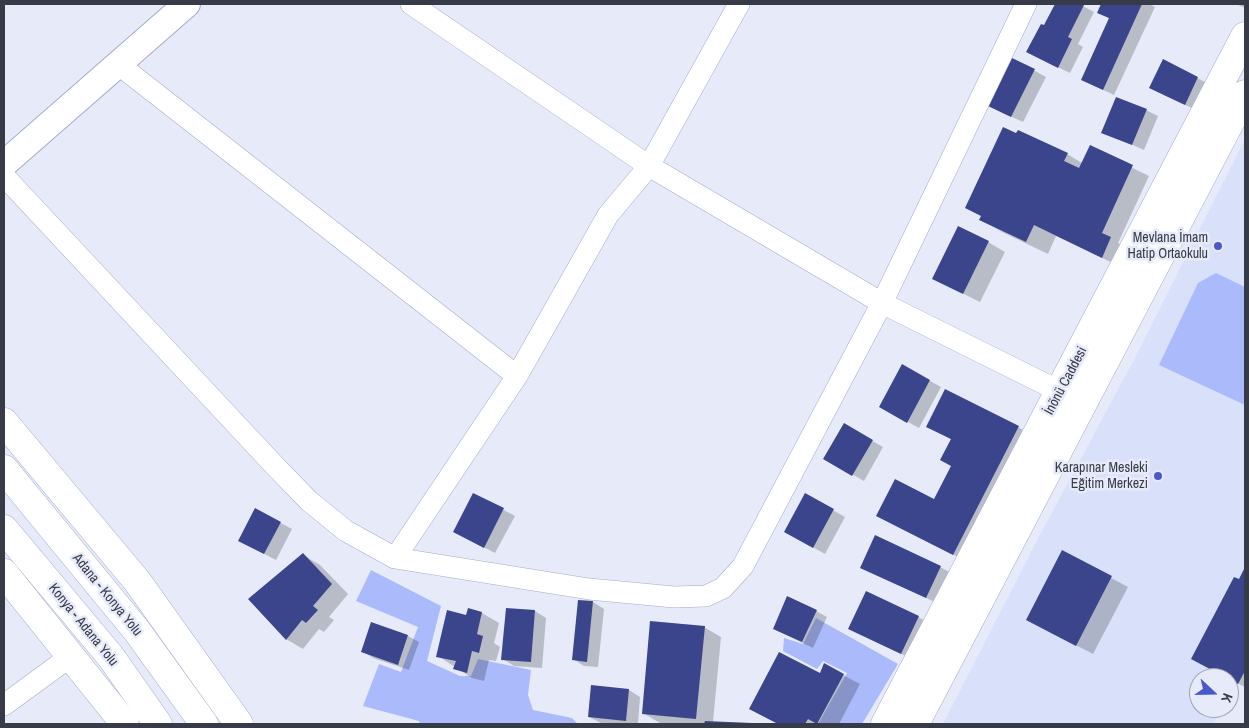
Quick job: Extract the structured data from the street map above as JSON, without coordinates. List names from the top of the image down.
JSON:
{
  "streets": {
    "main road": ["İnönü Caddesi", "Adana - Konya Yolu", "Konya - Adana Yolu"]
  },
  "places": ["Mevlana İmam Hatip Ortaokulu", "Karapınar Mesleki Eğitim Merkezi"],
  "north": "right"
}
